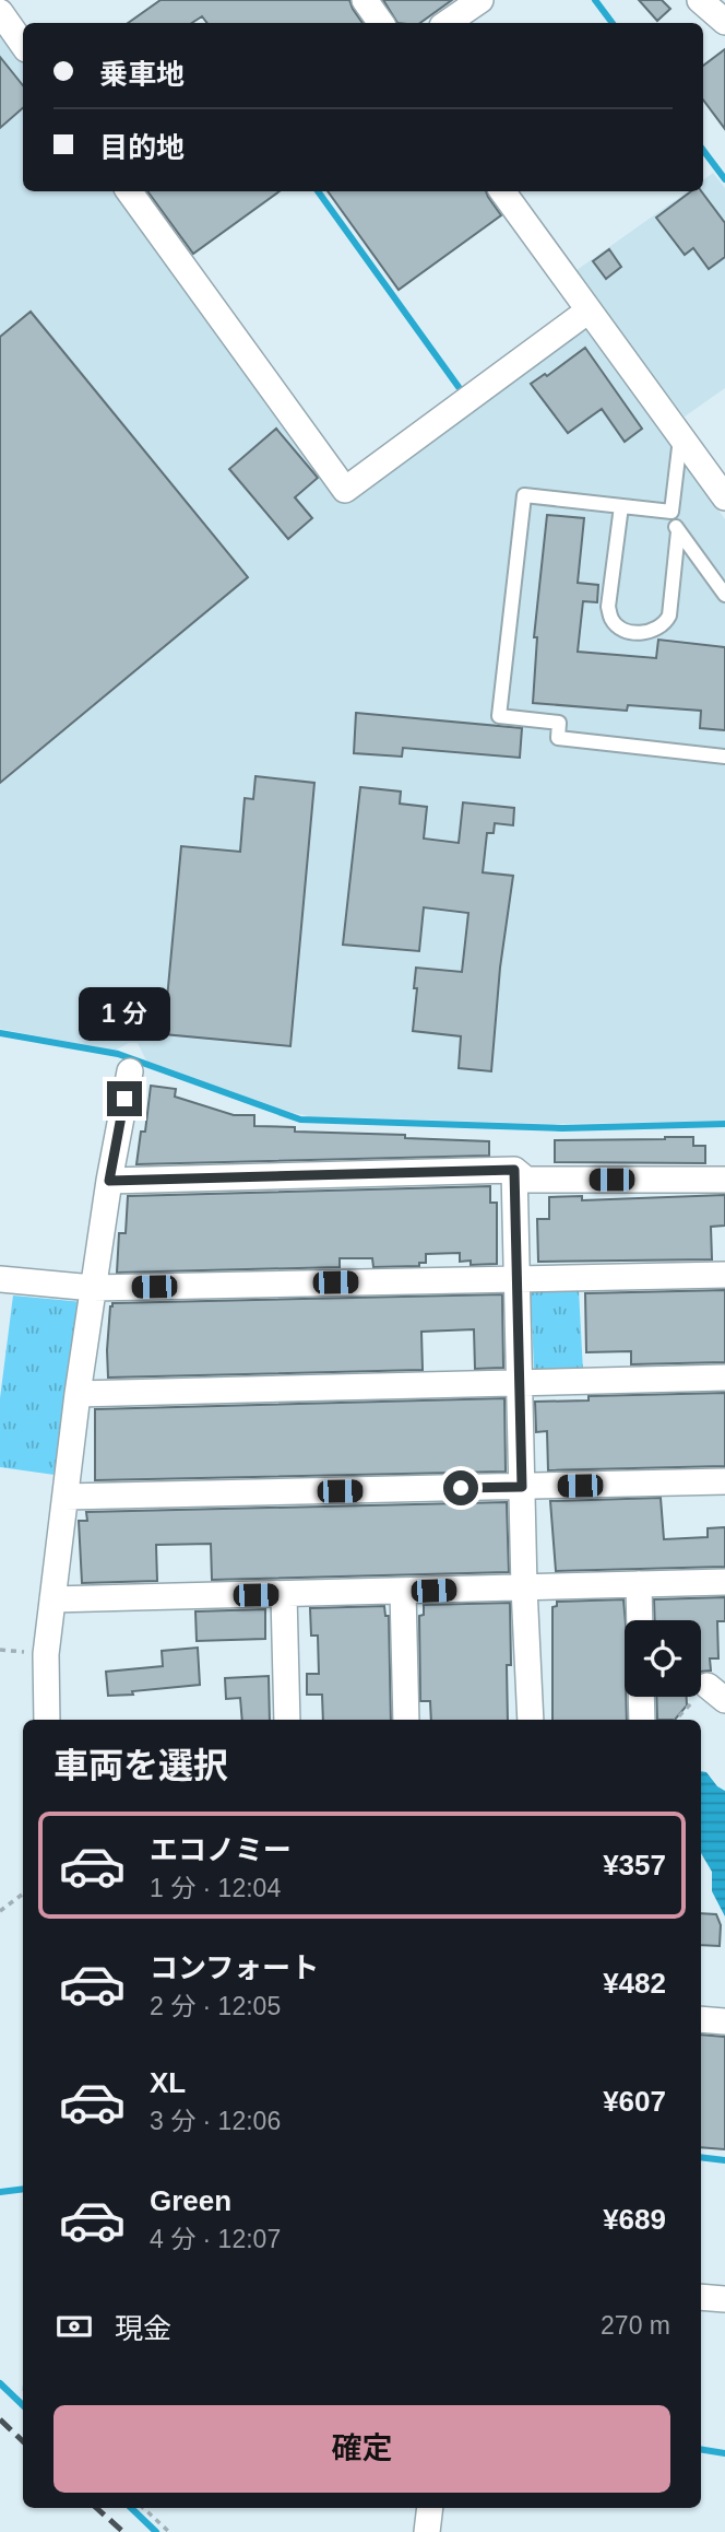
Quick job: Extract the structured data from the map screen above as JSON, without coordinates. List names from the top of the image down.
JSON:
{
  "page": {
    "banner": ["乗車地", "目的地"],
    "bubble": "1 分",
    "heading": "車両を選択",
    "list": [
      {
        "name": "エコノミー",
        "note": "1 分 · 12:04",
        "value": "¥357"
      },
      {
        "name": "コンフォート",
        "note": "2 分 · 12:05",
        "value": "¥482"
      },
      {
        "name": "XL",
        "note": "3 分 · 12:06",
        "value": "¥607"
      },
      {
        "name": "Green",
        "note": "4 分 · 12:07",
        "value": "¥689"
      }
    ],
    "pay": ["現金", "270 m"],
    "buttons": "確定"
  }
}
